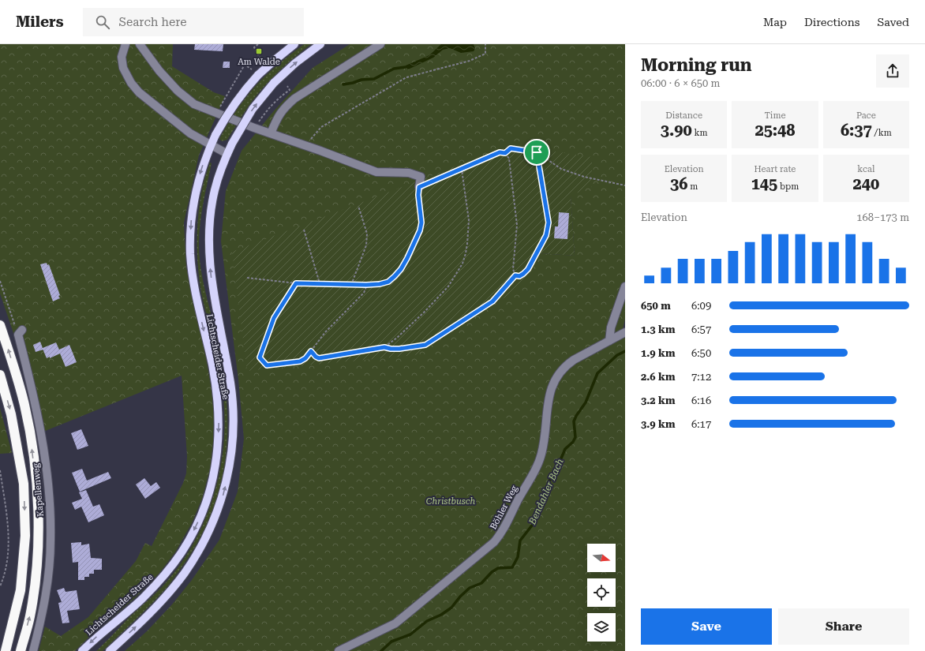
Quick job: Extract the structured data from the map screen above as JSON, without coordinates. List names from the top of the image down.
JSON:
{
  "streets": {
    "main road": ["Lichtscheider Straße"],
    "street": ["Kapellenweg", "Böhler Weg"]
  },
  "water": ["Bendahler Bach"],
  "parks": ["Christbusch"],
  "places": {
    "transit": ["Am Walde"]
  },
  "north": "right",
  "page": {
    "header": "Milers",
    "search": "Search here",
    "nav": ["Map", "Directions", "Saved"],
    "heading": ["Morning run", "06:00 · 6 × 650 m"],
    "stats": [
      ["Distance", "3.90 km"],
      ["Time", "25:48"],
      ["Pace", "6:37 /km"],
      ["Elevation", "36 m"],
      ["Heart rate", "145 bpm"],
      ["kcal", "240"]
    ],
    "chart": ["Elevation", "168–173 m"],
    "list": [
      {
        "name": "650 m",
        "note": "6:09"
      },
      {
        "name": "1.3 km",
        "note": "6:57"
      },
      {
        "name": "1.9 km",
        "note": "6:50"
      },
      {
        "name": "2.6 km",
        "note": "7:12"
      },
      {
        "name": "3.2 km",
        "note": "6:16"
      },
      {
        "name": "3.9 km",
        "note": "6:17"
      }
    ],
    "buttons": ["Save", "Share"]
  }
}
